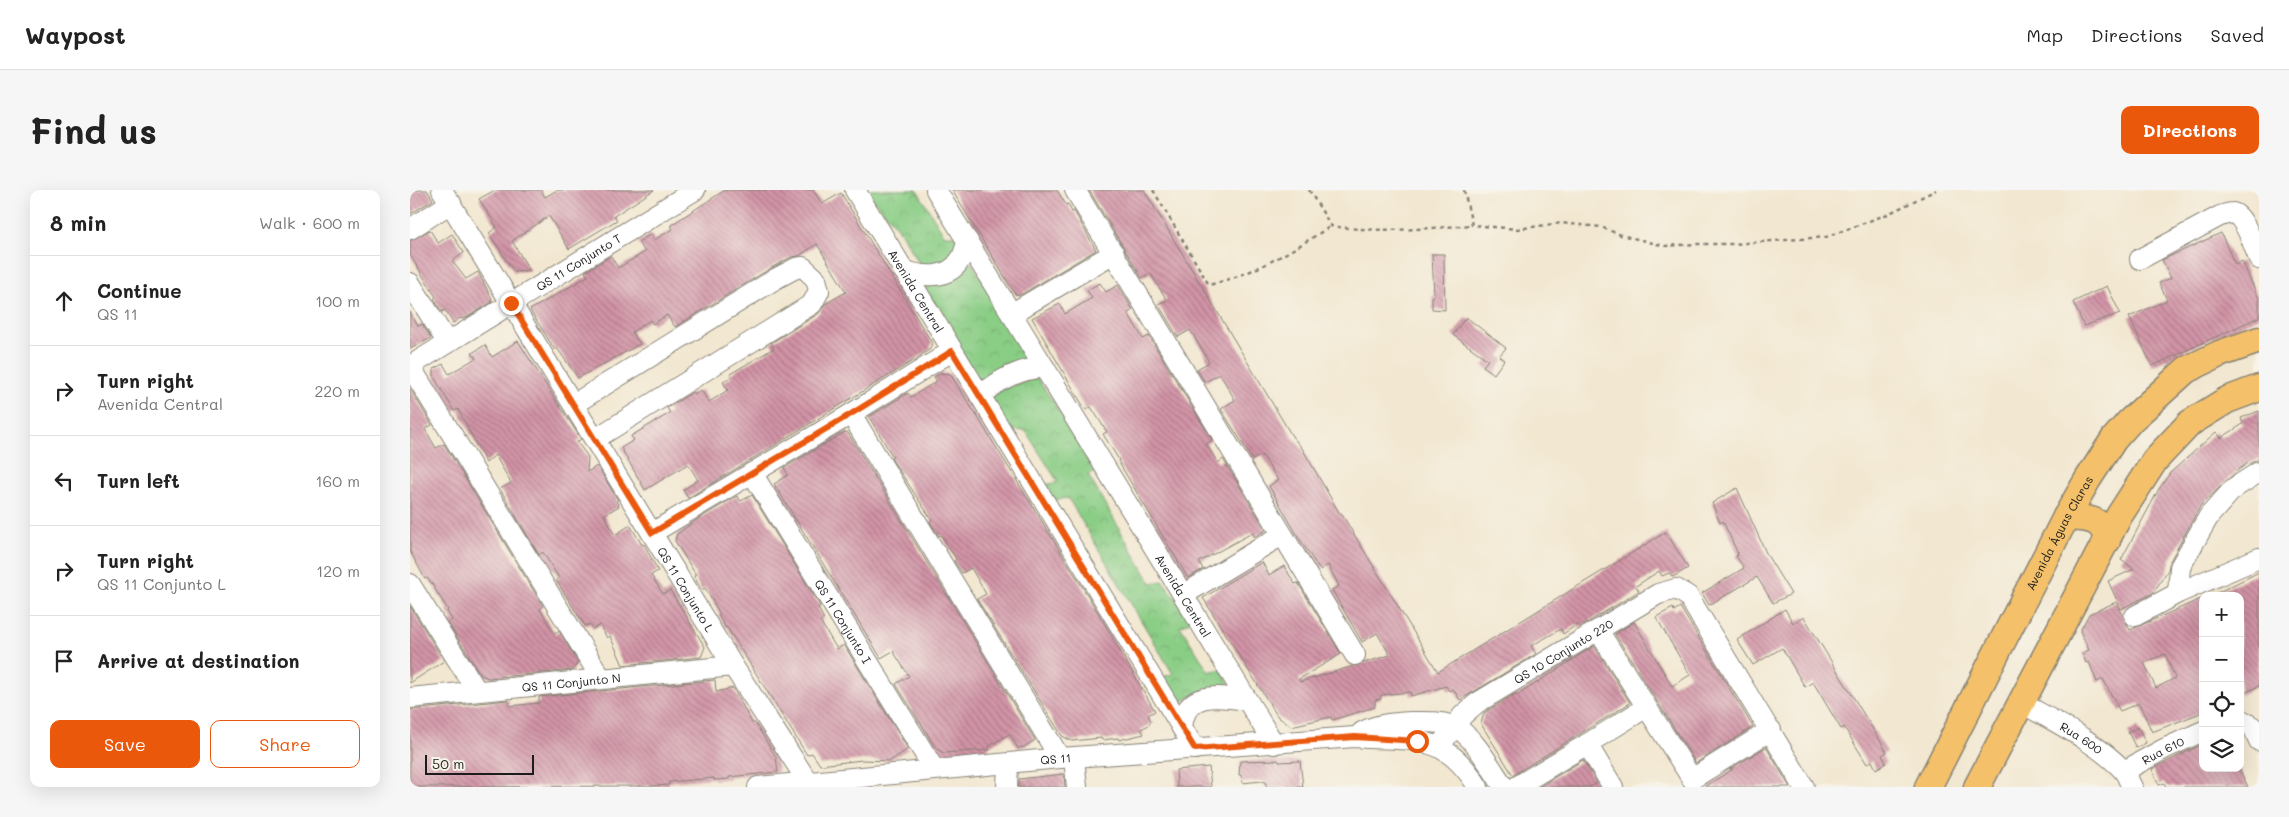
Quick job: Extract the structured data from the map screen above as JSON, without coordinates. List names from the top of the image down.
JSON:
{
  "streets": {
    "main road": ["Avenida Águas Claras"],
    "street": [
      "QS 11 Conjunto T",
      "Avenida Central",
      "QS 11 Conjunto L",
      "QS 11 Conjunto I",
      "QS 10 Conjunto 220",
      "QS 11 Conjunto N",
      "Rua 600",
      "Rua 610",
      "QS 11"
    ]
  },
  "crossings": [
    ["QS 11 Conjunto T", "QS 11 Conjunto L"],
    ["Avenida Central", "QS 11"],
    ["QS 11 Conjunto L", "QS 11 Conjunto N"],
    ["QS 11 Conjunto L", "QS 11"],
    ["QS 11 Conjunto I", "QS 11"],
    ["QS 10 Conjunto 220", "QS 11"],
    ["Rua 600", "Rua 610"]
  ],
  "scale_bar": "50 m",
  "page": {
    "header": "Waypost",
    "nav": ["Map", "Directions", "Saved"],
    "buttons": [
      "Directions",
      ["Save", "Share"]
    ],
    "title": "Find us",
    "heading": ["8 min", "Walk · 600 m"],
    "list": [
      ["Continue", "QS 11", "100 m"],
      ["Turn right", "Avenida Central", "220 m"],
      ["Turn left", "160 m"],
      ["Turn right", "QS 11 Conjunto L", "120 m"],
      "Arrive at destination"
    ],
    "map_buttons": ["+", "−"],
    "scale": "50 m"
  }
}
